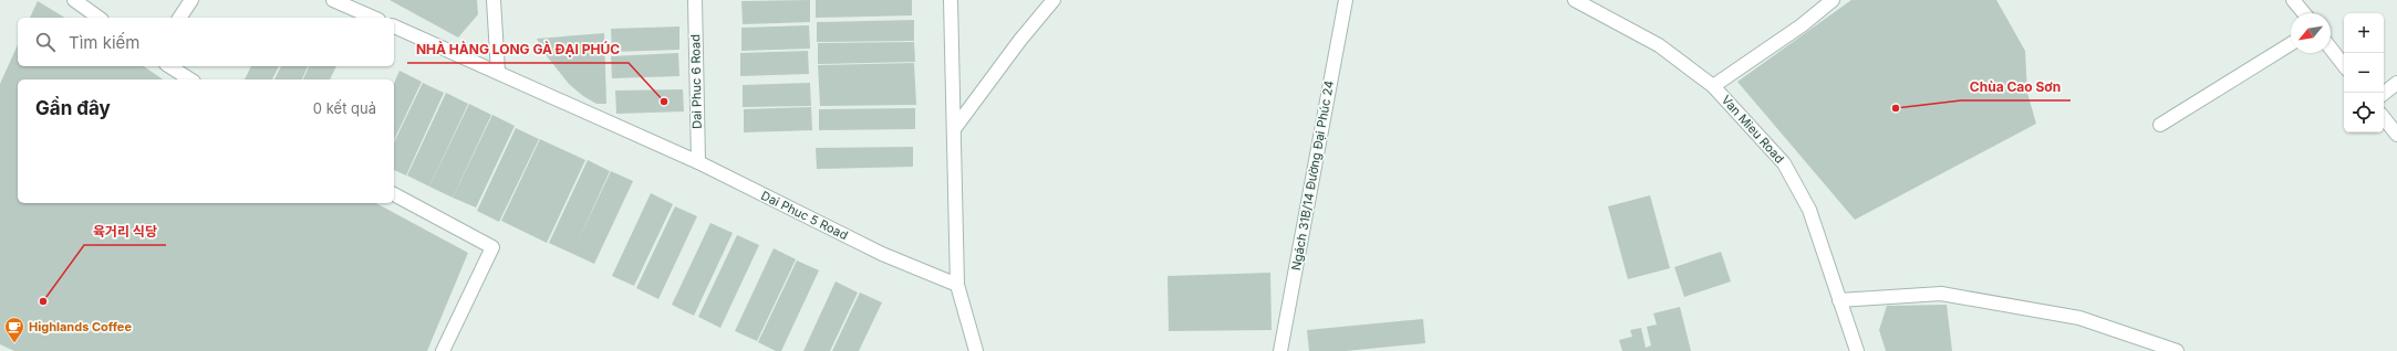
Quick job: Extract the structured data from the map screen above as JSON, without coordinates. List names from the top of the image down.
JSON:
{
  "streets": {
    "street": [
      "Dai Phuc 6 Road",
      "Van Mieu Road",
      "Ngách 31B/14 Đường Đại Phúc 24",
      "Dai Phuc 5 Road"
    ]
  },
  "crossings": [
    ["Dai Phuc 6 Road", "Dai Phuc 5 Road"]
  ],
  "places": {
    "other": ["NHÀ HÀNG LONG GÀ ĐẠI PHÚC", "Chùa Cao Sơn", "육거리 식당"],
    "cafe": ["Highlands Coffee"]
  },
  "north": "bottom left",
  "page": {
    "map_buttons": ["+", "−"],
    "search": "Tìm kiếm",
    "heading": ["Gần đây", "0 kết quả"]
  }
}
